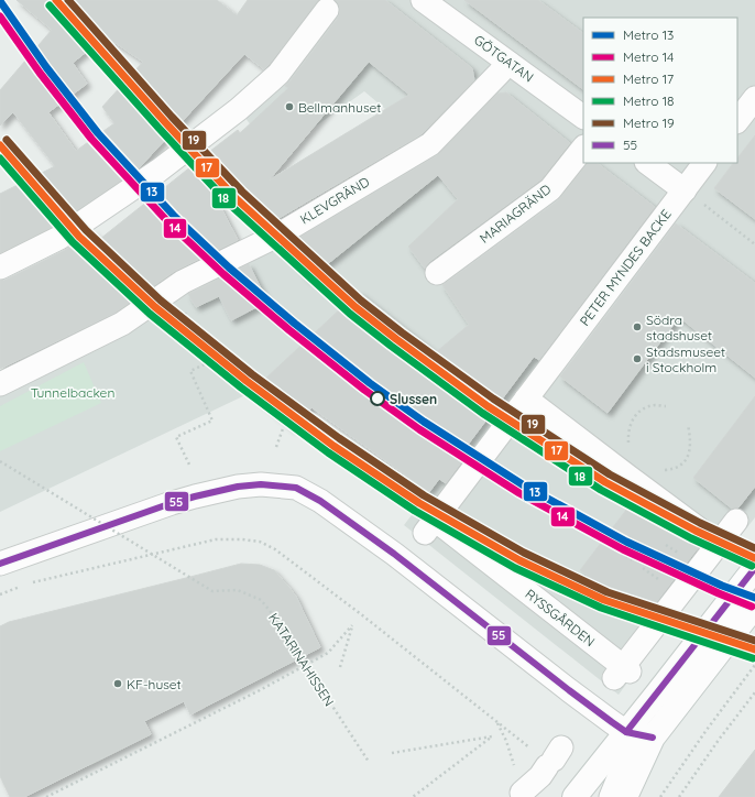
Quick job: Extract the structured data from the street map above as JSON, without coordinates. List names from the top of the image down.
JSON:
{
  "streets": {
    "street": [
      "GÖTGATAN",
      "KLEVGRÄND",
      "MARIAGRÄND",
      "PETER MYNDES BACKE",
      "RYSSGÅRDEN"
    ],
    "path": ["KATARINAHISSEN"]
  },
  "crossings": [
    ["GÖTGATAN", "KLEVGRÄND"],
    ["PETER MYNDES BACKE", "RYSSGÅRDEN"]
  ],
  "parks": ["Tunnelbacken"],
  "places": [
    "Bellmanhuset",
    "Södra stadshuset",
    "Stadsmuseet i Stockholm",
    "Slussen",
    "KF-huset"
  ],
  "lines": [
    "metro line 17",
    "metro line 19",
    "metro line 13",
    "metro line 18",
    "metro line 14",
    "transit line 55"
  ],
  "legend": [
    "Metro 13",
    "Metro 14",
    "Metro 17",
    "Metro 18",
    "Metro 19",
    "55"
  ]
}
